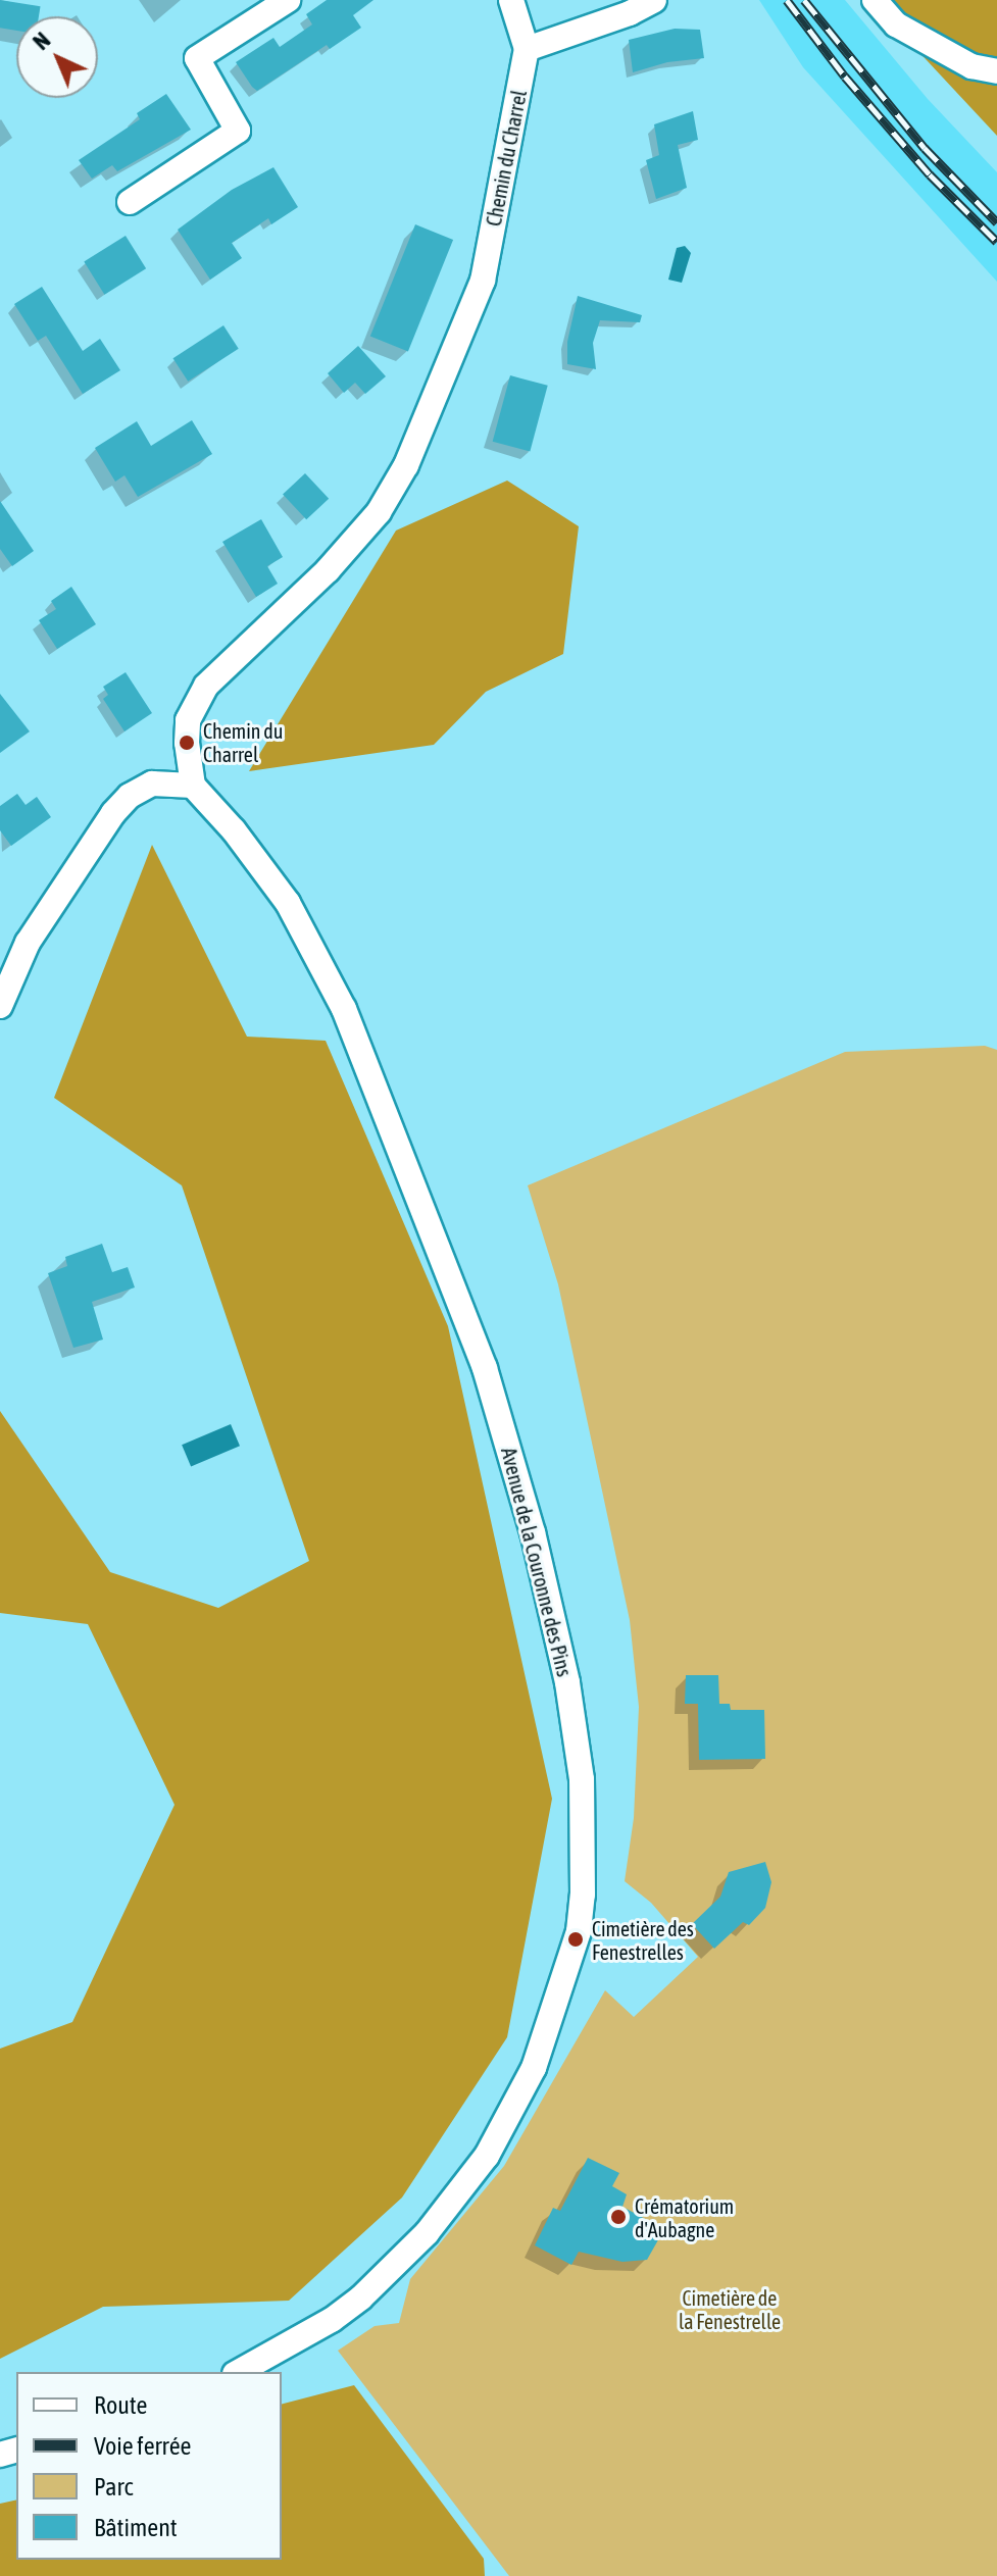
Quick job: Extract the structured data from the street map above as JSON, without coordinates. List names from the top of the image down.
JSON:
{
  "streets": {
    "street": ["Chemin du Charrel", "Avenue de la Couronne des Pins"]
  },
  "crossings": [
    ["Chemin du Charrel", "Avenue de la Couronne des Pins"]
  ],
  "parks": ["Cimetière de la Fenestrelle"],
  "places": ["Chemin du Charrel", "Cimetière des Fenestrelles", "Crématorium d'Aubagne"],
  "legend": [
    "Route",
    "Voie ferrée",
    "Parc",
    "Bâtiment"
  ],
  "north": "top left"
}
